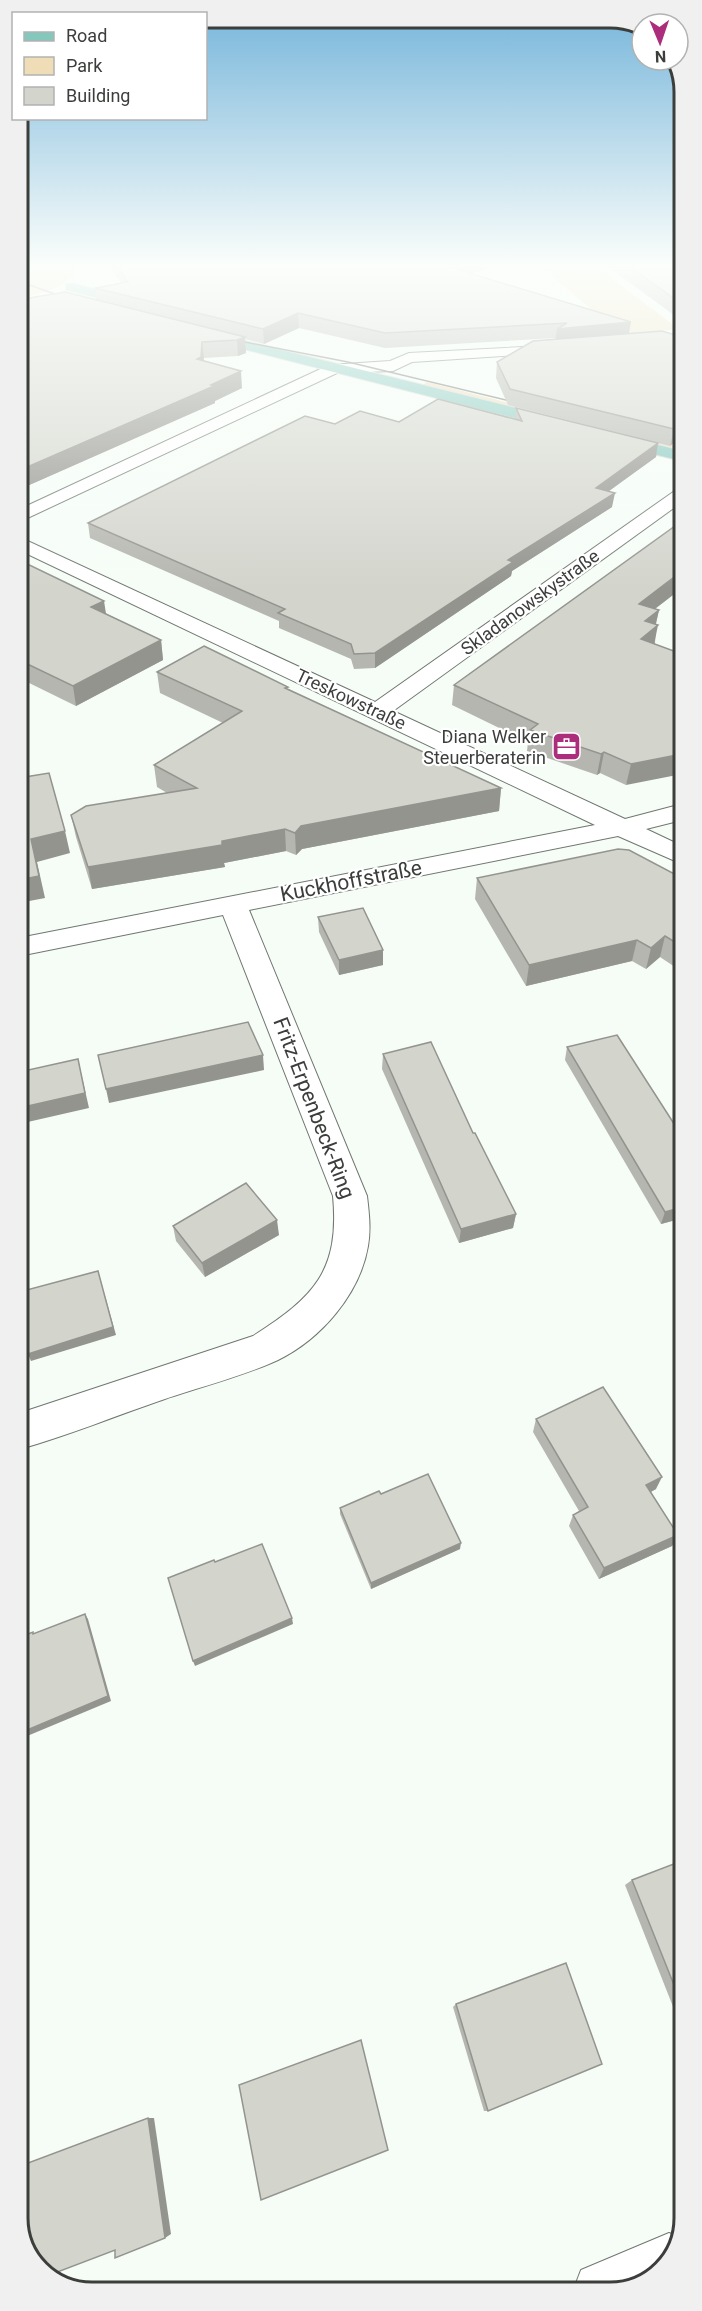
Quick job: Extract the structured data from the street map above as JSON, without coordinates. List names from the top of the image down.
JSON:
{
  "streets": {
    "street": [
      "Skladanowskystraße",
      "Treskowstraße",
      "Kuckhoffstraße",
      "Fritz-Erpenbeck-Ring"
    ]
  },
  "crossings": [
    ["Skladanowskystraße", "Treskowstraße"],
    ["Treskowstraße", "Kuckhoffstraße"],
    ["Kuckhoffstraße", "Fritz-Erpenbeck-Ring"]
  ],
  "places": {
    "office": ["Diana Welker Steuerberaterin"]
  },
  "legend": ["Road", "Park", "Building"],
  "north": "bottom"
}
